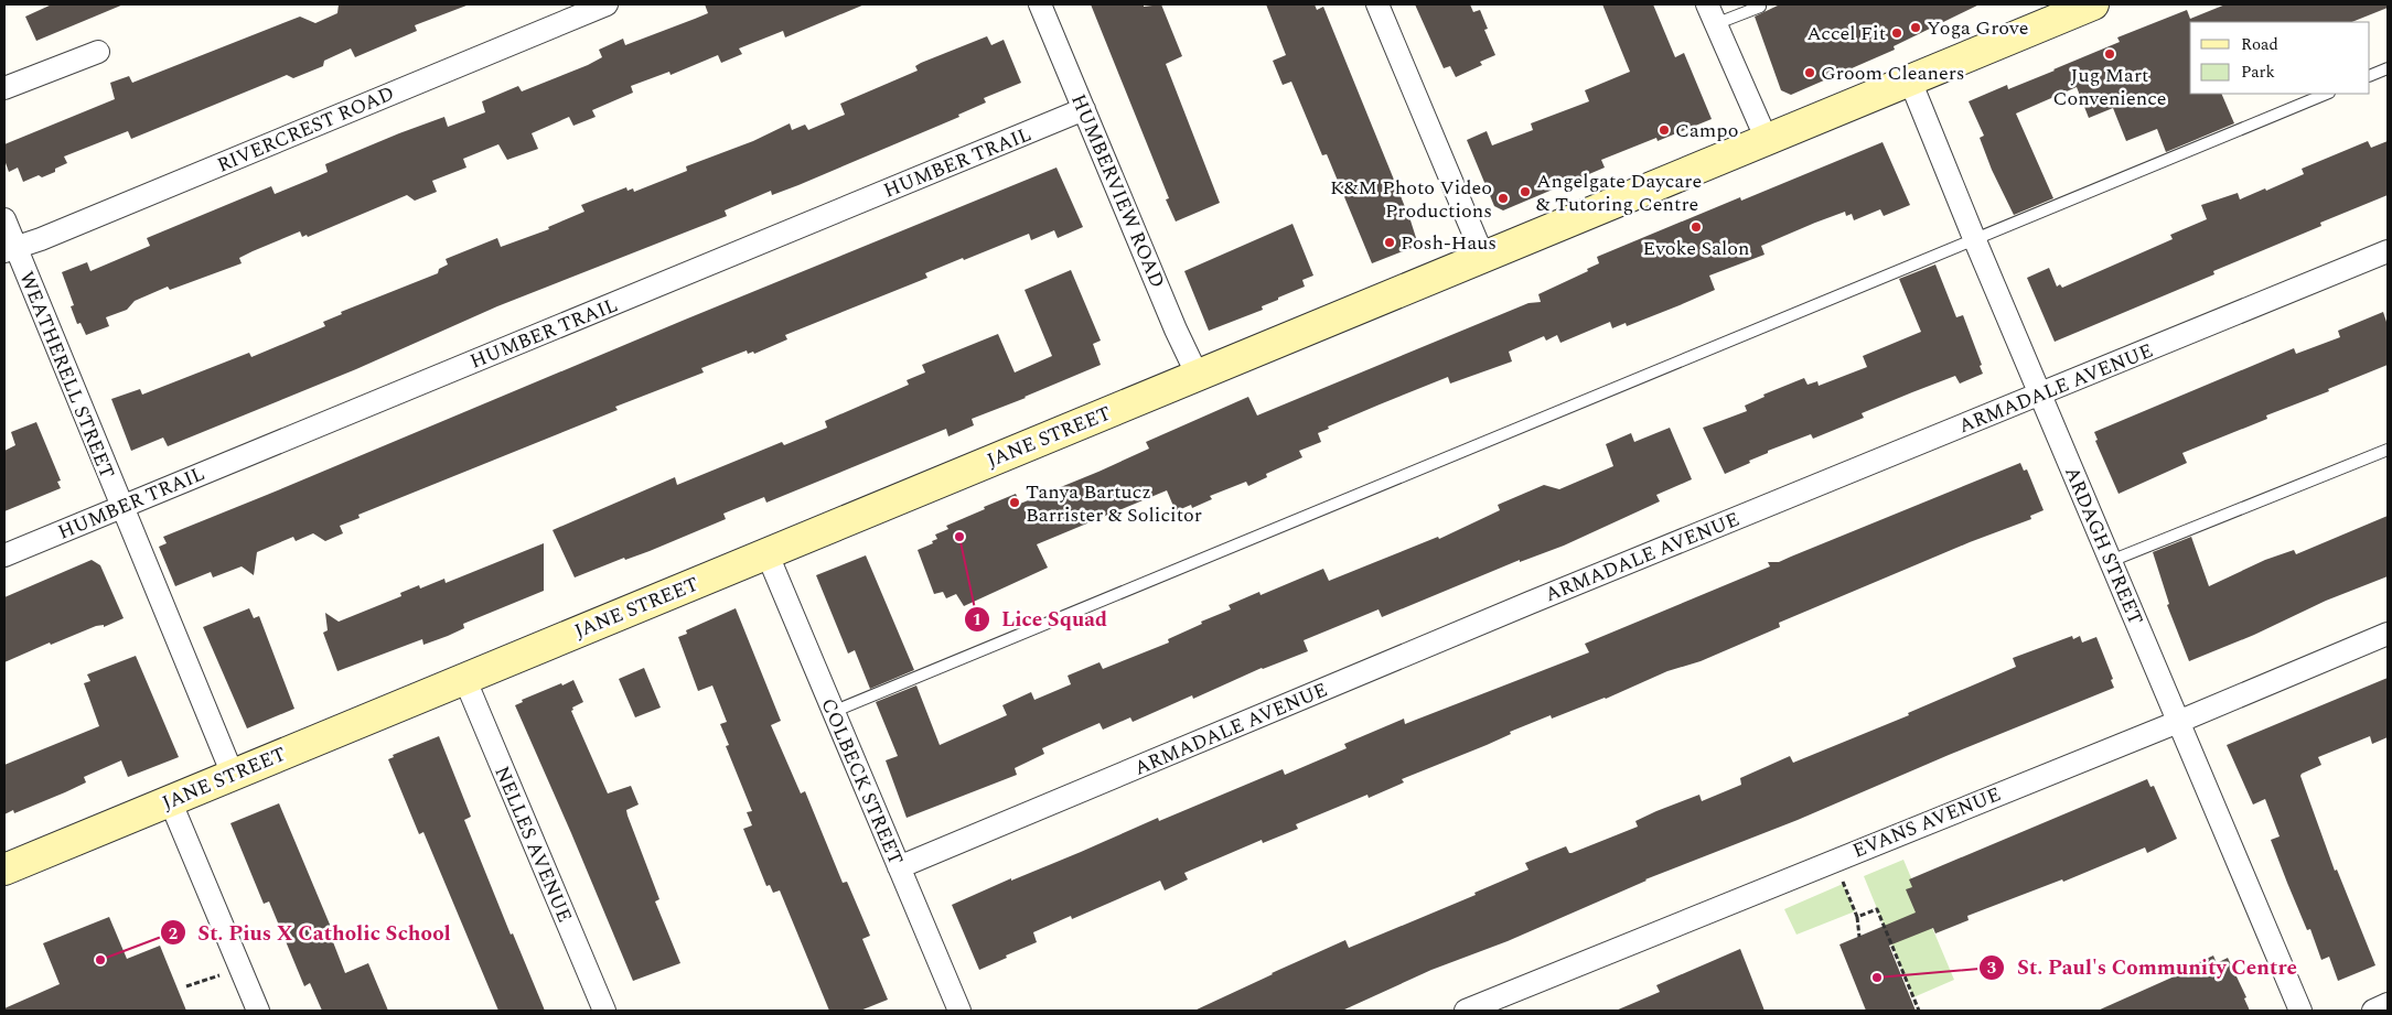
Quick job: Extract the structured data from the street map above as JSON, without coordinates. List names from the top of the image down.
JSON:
{
  "streets": {
    "main road": ["JANE STREET"],
    "street": [
      "RIVERCREST ROAD",
      "HUMBER TRAIL",
      "HUMBERVIEW ROAD",
      "WEATHERELL STREET",
      "ARMADALE AVENUE",
      "ARDAGH STREET",
      "COLBECK STREET",
      "EVANS AVENUE",
      "NELLES AVENUE"
    ]
  },
  "crossings": [
    ["RIVERCREST ROAD", "WEATHERELL STREET"],
    ["HUMBER TRAIL", "HUMBERVIEW ROAD"],
    ["HUMBER TRAIL", "WEATHERELL STREET"],
    ["HUMBERVIEW ROAD", "JANE STREET"],
    ["WEATHERELL STREET", "JANE STREET"],
    ["ARMADALE AVENUE", "ARDAGH STREET"],
    ["ARMADALE AVENUE", "COLBECK STREET"],
    ["JANE STREET", "ARDAGH STREET"],
    ["JANE STREET", "COLBECK STREET"],
    ["JANE STREET", "NELLES AVENUE"],
    ["ARDAGH STREET", "EVANS AVENUE"]
  ],
  "places": [
    "Yoga Grove",
    "Accel Fit",
    "Jug Mart Convenience",
    "Groom Cleaners",
    "Campo",
    "Angelgate Daycare & Tutoring Centre",
    "K&M Photo Video Productions",
    "Evoke Salon",
    "Posh-Haus",
    "Tanya Bartucz Barrister & Solicitor",
    "Lice Squad",
    "St. Pius X Catholic School",
    "St. Paul's Community Centre"
  ],
  "legend": ["Road", "Park"]
}
